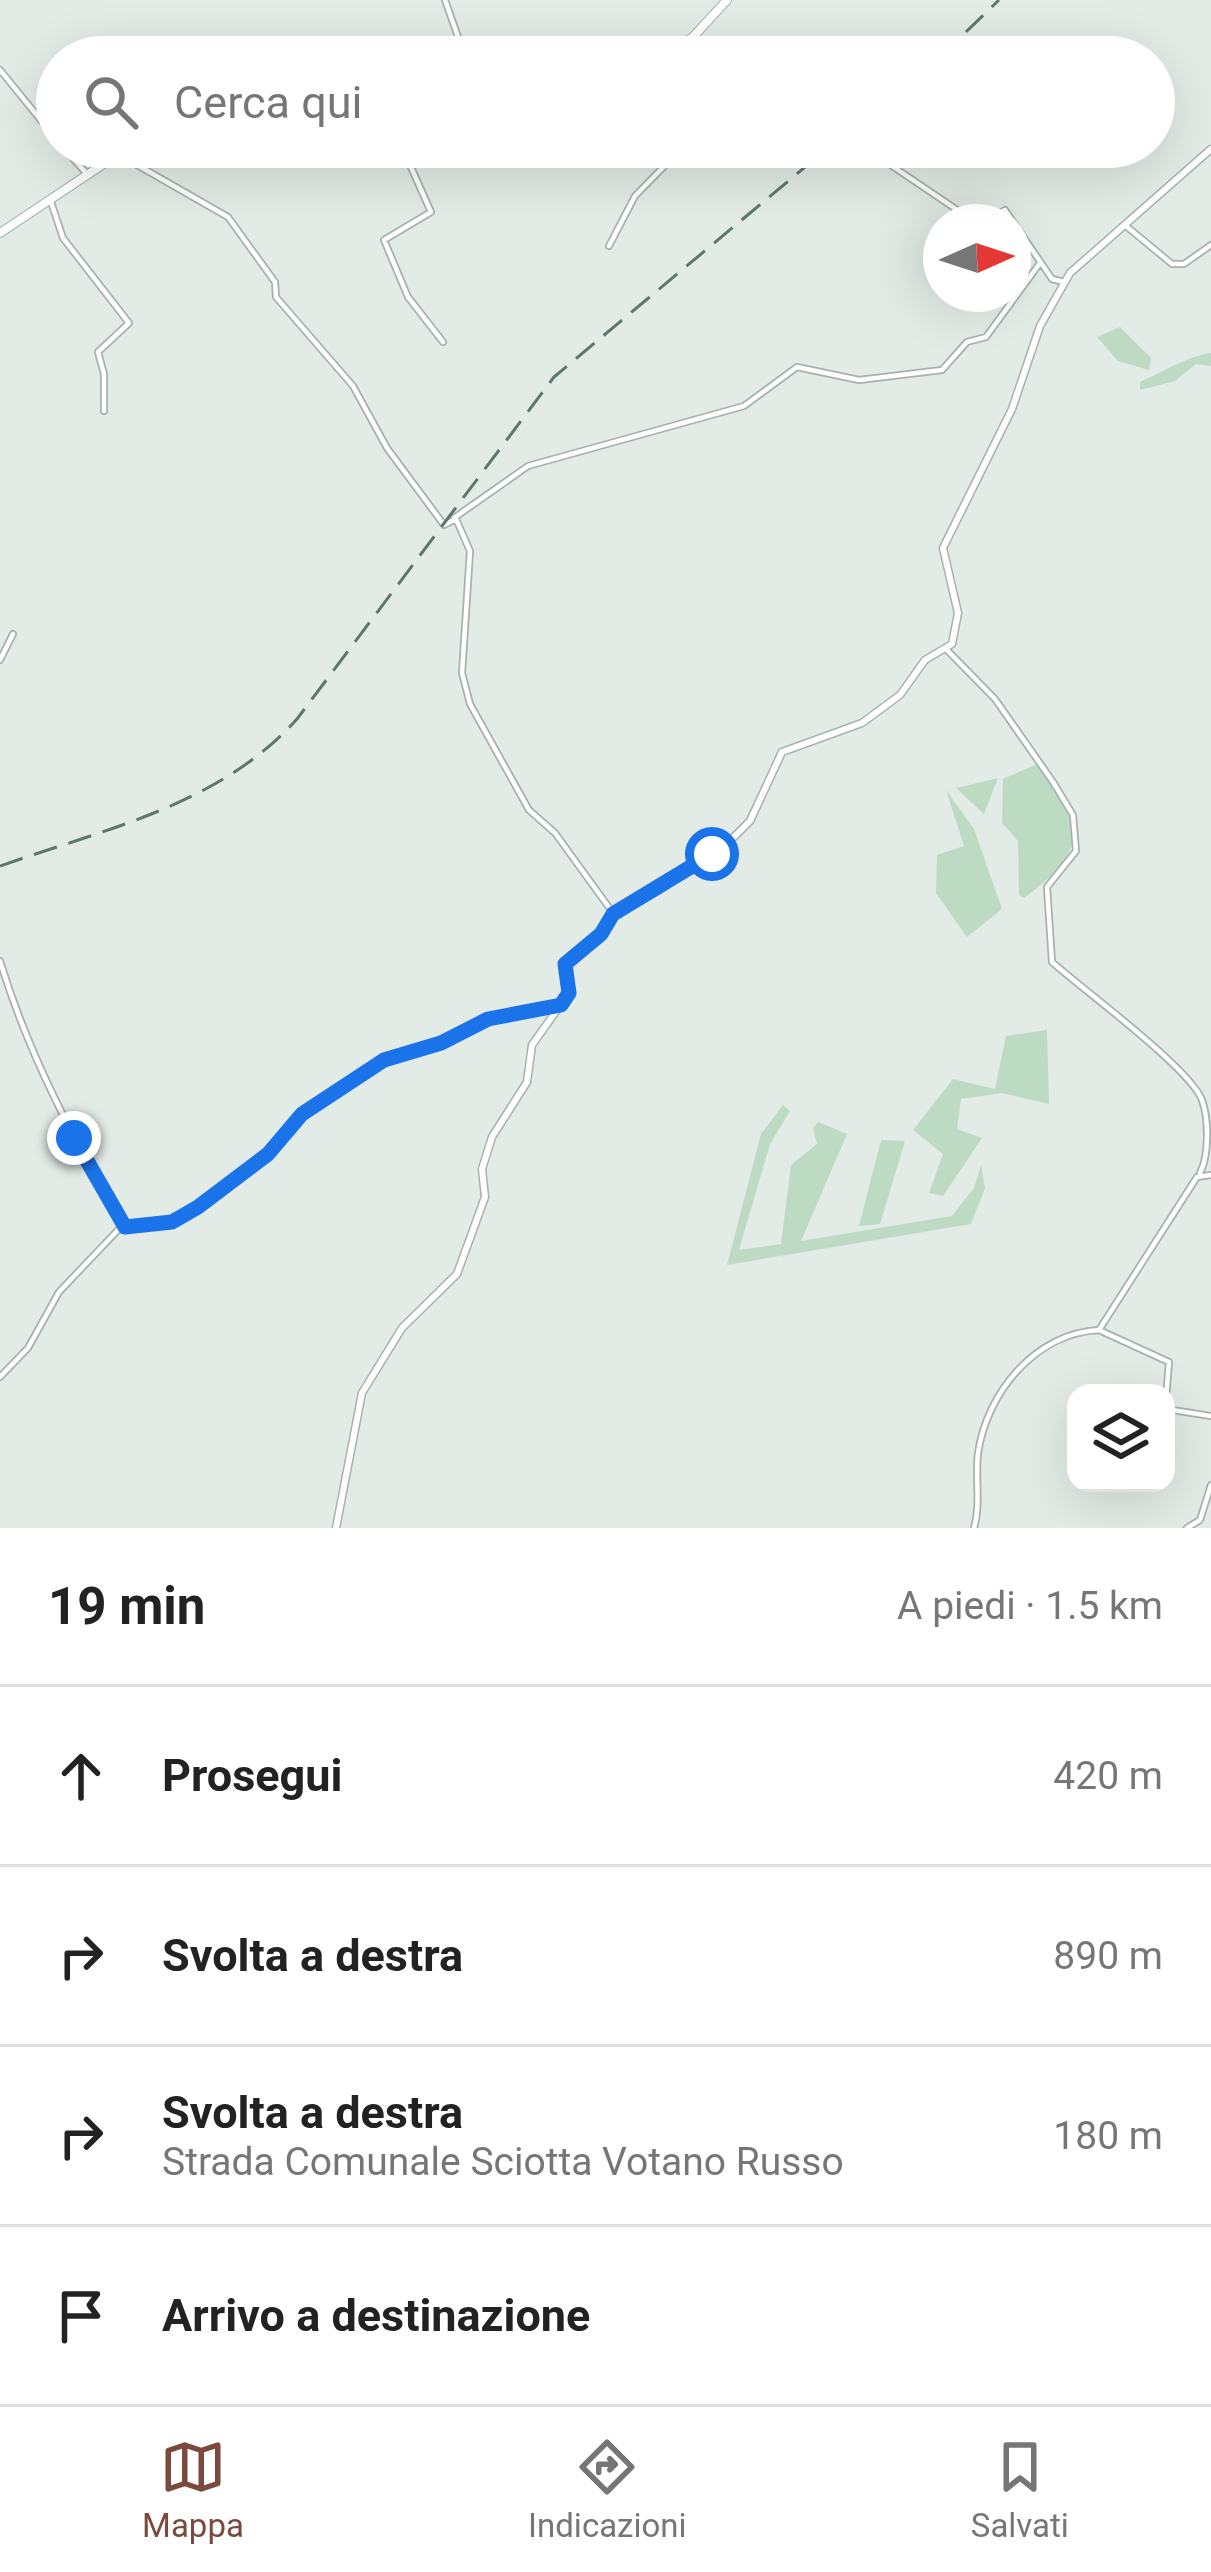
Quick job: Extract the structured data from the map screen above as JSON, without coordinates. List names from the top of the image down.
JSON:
{
  "north": "right",
  "page": {
    "search": "Cerca qui",
    "heading": ["19 min", "A piedi · 1.5 km"],
    "list": [
      ["Prosegui", "420 m"],
      ["Svolta a destra", "890 m"],
      ["Svolta a destra", "Strada Comunale Sciotta Votano Russo", "180 m"],
      "Arrivo a destinazione"
    ],
    "nav": ["Mappa", "Indicazioni", "Salvati"]
  }
}
